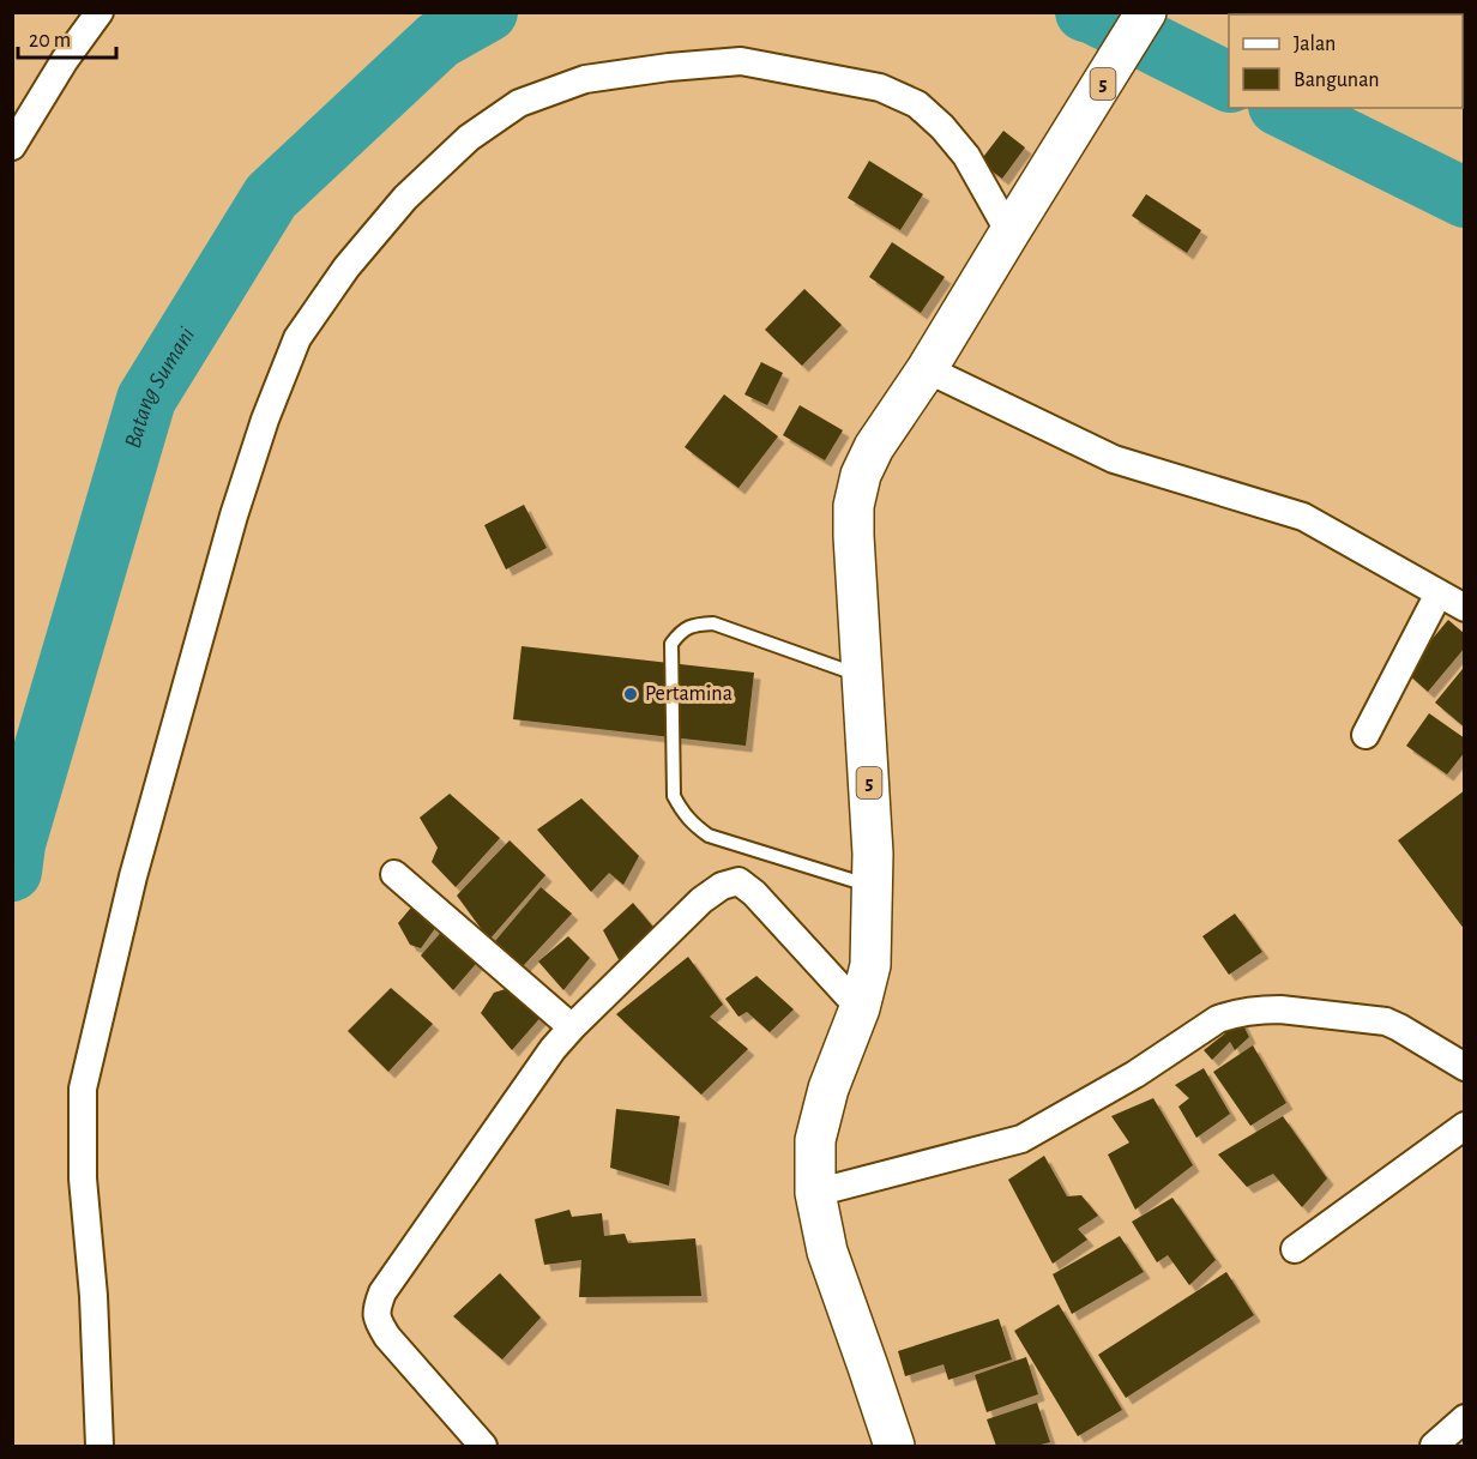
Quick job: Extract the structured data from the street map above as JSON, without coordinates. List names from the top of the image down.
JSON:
{
  "streets": {
    "highway": ["5"]
  },
  "water": ["Batang Sumani"],
  "places": ["Pertamina"],
  "legend": ["Jalan", "Bangunan"],
  "scale_bar": "20 m"
}
